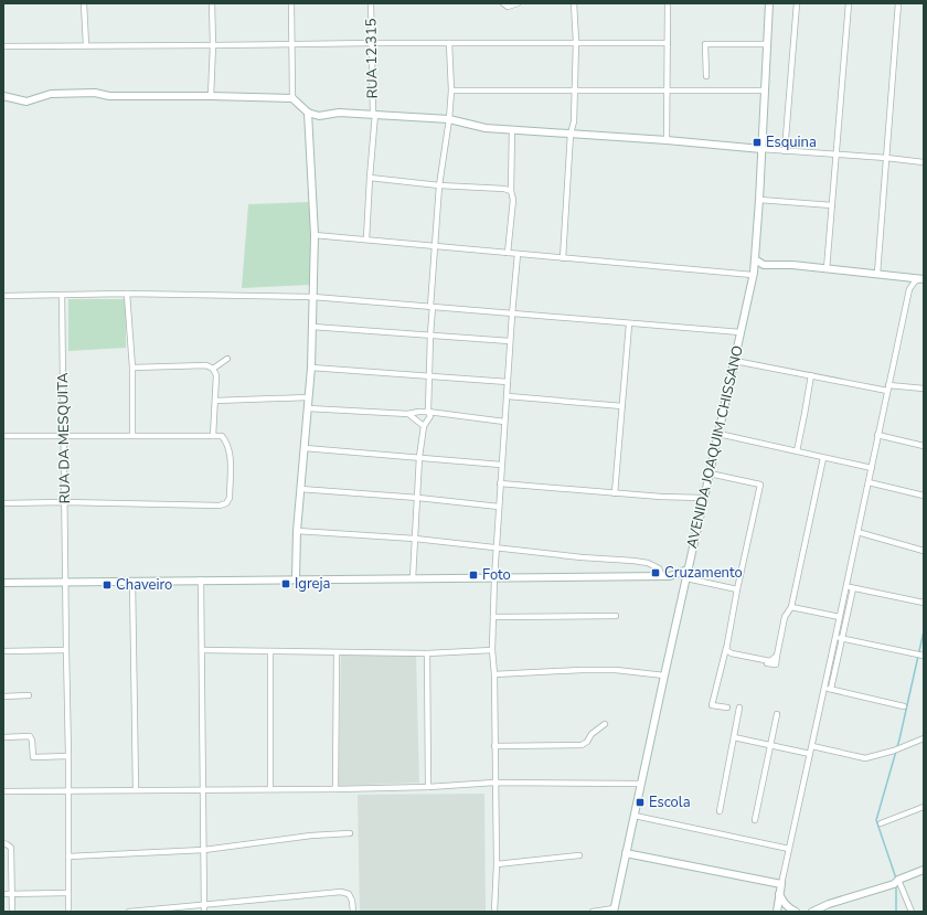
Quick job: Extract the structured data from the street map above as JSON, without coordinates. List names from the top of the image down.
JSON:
{
  "streets": {
    "street": ["RUA 12.315", "RUA DA MESQUITA", "AVENIDA JOAQUIM CHISSANO"]
  },
  "places": {
    "transit": [
      "Esquina",
      "Cruzamento",
      "Foto",
      "Igreja",
      "Chaveiro",
      "Escola"
    ]
  }
}
